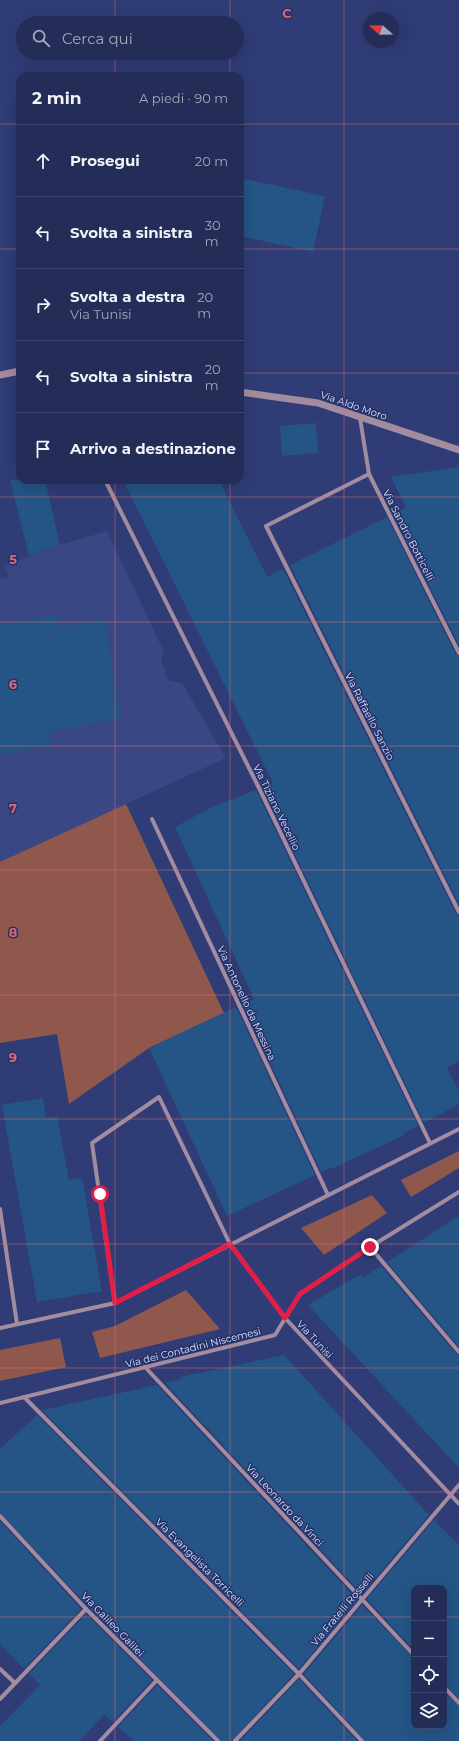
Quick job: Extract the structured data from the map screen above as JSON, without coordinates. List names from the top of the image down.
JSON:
{
  "streets": {
    "street": [
      "Via Aldo Moro",
      "Via Sandro Botticelli",
      "Via Raffaello Sanzio",
      "Via Tiziano Vecellio",
      "Via Antonello da Messina",
      "Via Tunisi",
      "Via dei Contadini Niscemesi",
      "Via Leonardo da Vinci",
      "Via Evangelista Torricelli",
      "Via Fratelli Rosselli",
      "Via Galileo Galilei"
    ]
  },
  "crossings": [
    ["Via Aldo Moro", "Via Sandro Botticelli"],
    ["Via Sandro Botticelli", "Via Raffaello Sanzio"],
    ["Via Tunisi", "Via dei Contadini Niscemesi"],
    ["Via Tunisi", "Via Fratelli Rosselli"],
    ["Via dei Contadini Niscemesi", "Via Leonardo da Vinci"],
    ["Via dei Contadini Niscemesi", "Via Evangelista Torricelli"],
    ["Via Leonardo da Vinci", "Via Fratelli Rosselli"],
    ["Via Evangelista Torricelli", "Via Fratelli Rosselli"]
  ],
  "north": "left",
  "page": {
    "search": "Cerca qui",
    "heading": ["2 min", "A piedi · 90 m"],
    "list": [
      ["Prosegui", "20 m"],
      ["Svolta a sinistra", "30 m"],
      ["Svolta a destra", "Via Tunisi", "20 m"],
      ["Svolta a sinistra", "20 m"],
      "Arrivo a destinazione"
    ],
    "map_buttons": ["+", "−"]
  },
  "grid": {
    "columns": ["C"],
    "rows": [
      "5",
      "6",
      "7",
      "8",
      "9"
    ]
  }
}
